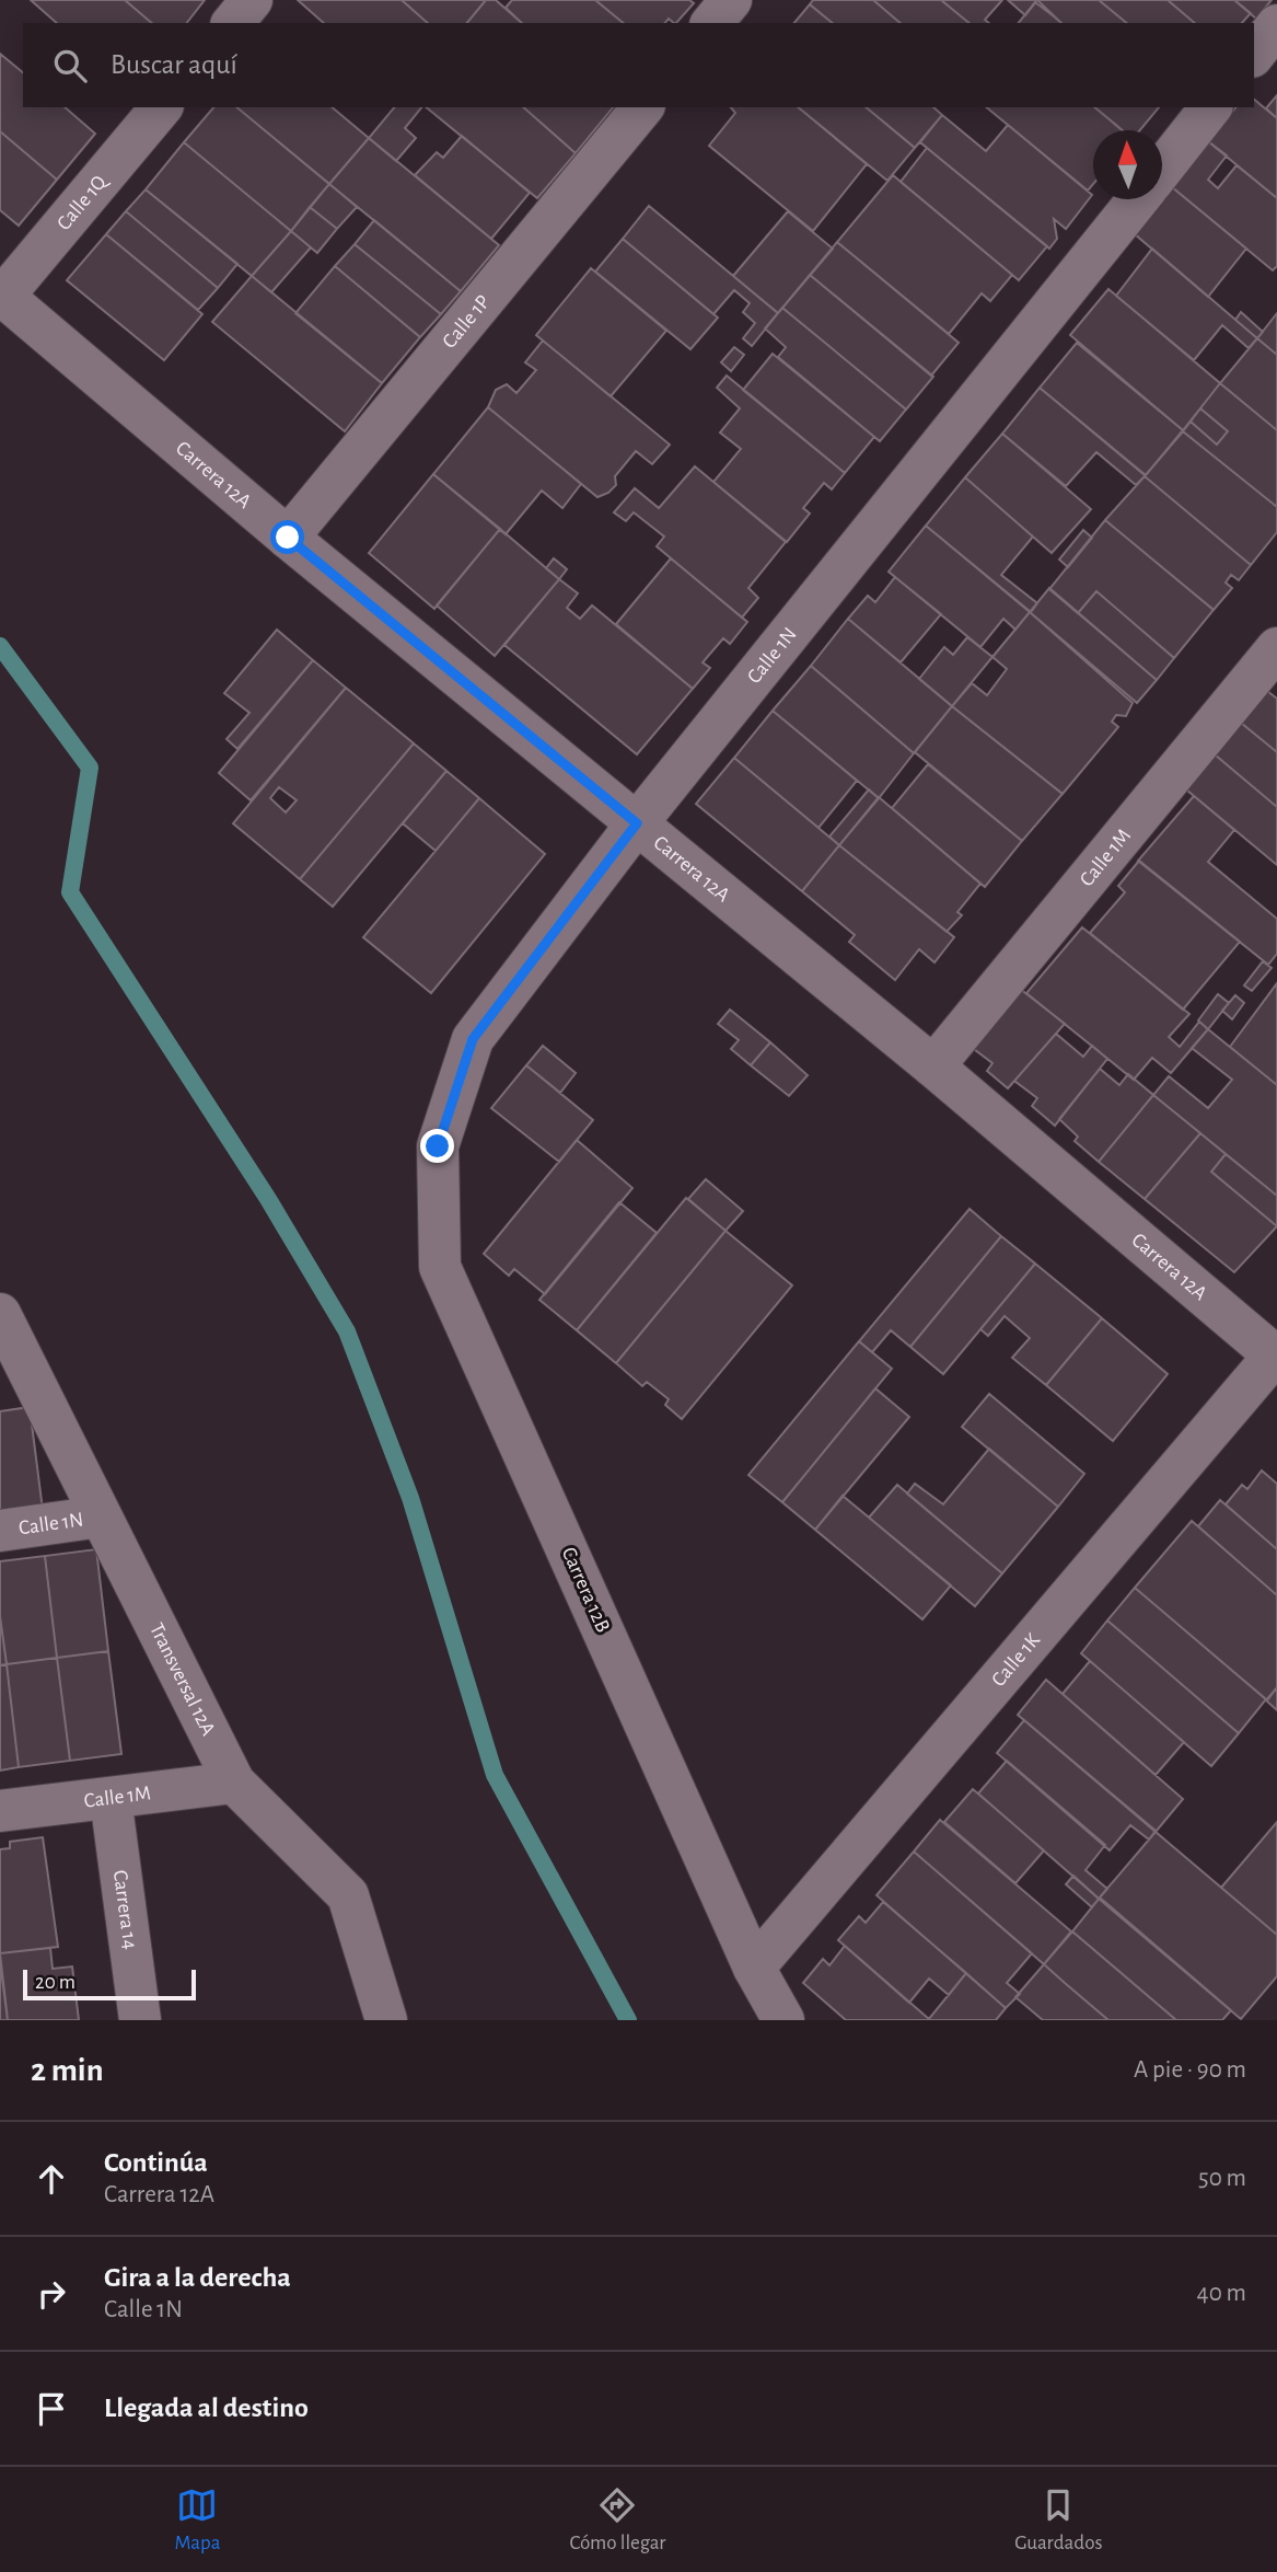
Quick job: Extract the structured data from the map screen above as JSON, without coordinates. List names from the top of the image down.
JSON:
{
  "streets": {
    "street": [
      "Calle 1Q",
      "Calle 1P",
      "Carrera 12A",
      "Calle 1N",
      "Calle 1M",
      "Carrera 12B",
      "Calle 1K",
      "Transversal 12A",
      "Carrera 14"
    ]
  },
  "crossings": [
    ["Calle 1Q", "Carrera 12A"],
    ["Calle 1P", "Carrera 12A"],
    ["Carrera 12A", "Calle 1N"],
    ["Carrera 12A", "Calle 1M"],
    ["Carrera 12A", "Calle 1K"],
    ["Calle 1N", "Carrera 12B"],
    ["Calle 1N", "Transversal 12A"],
    ["Calle 1M", "Transversal 12A"],
    ["Calle 1M", "Carrera 14"],
    ["Carrera 12B", "Calle 1K"]
  ],
  "scale_bar": "20 m",
  "north": "top",
  "page": {
    "search": "Buscar aquí",
    "scale": "20 m",
    "heading": ["2 min", "A pie · 90 m"],
    "list": [
      ["Continúa", "Carrera 12A", "50 m"],
      ["Gira a la derecha", "Calle 1N", "40 m"],
      "Llegada al destino"
    ],
    "nav": ["Mapa", "Cómo llegar", "Guardados"]
  }
}
